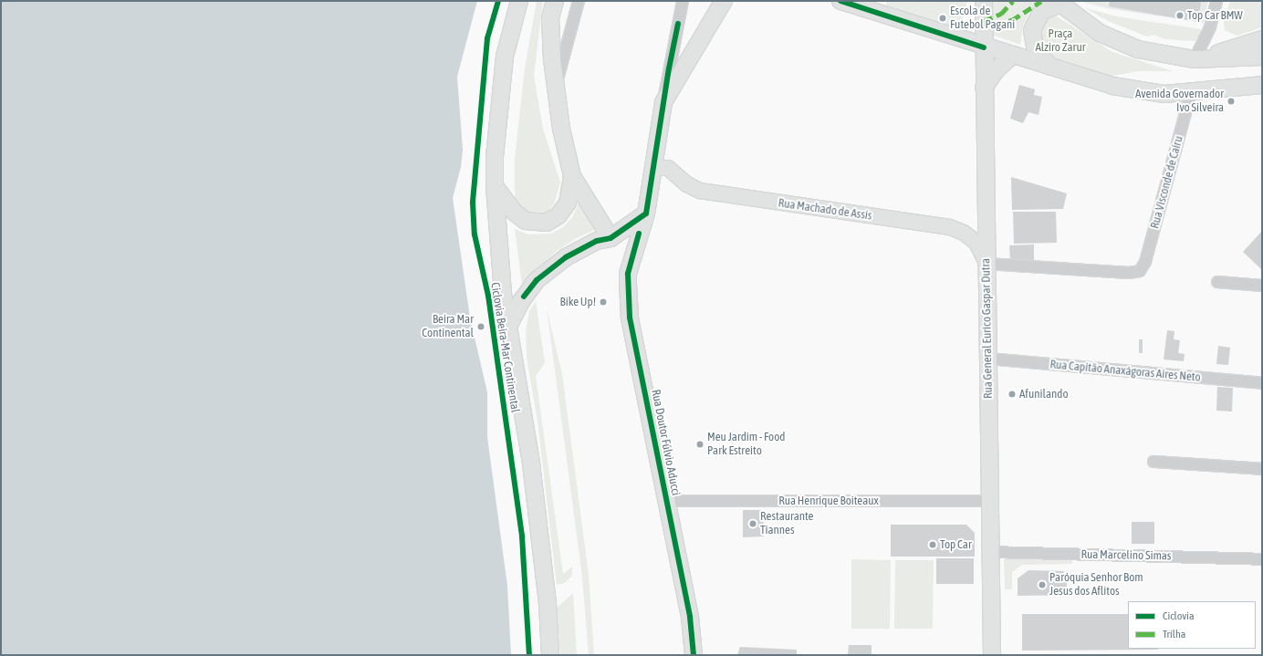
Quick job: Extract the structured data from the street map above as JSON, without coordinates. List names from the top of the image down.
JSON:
{
  "streets": {
    "main road": ["Rua General Eurico Gaspar Dutra", "Rua Doutor Fúlvio Aducci"],
    "street": [
      "Rua Visconde de Cairu",
      "Rua Machado de Assis",
      "Rua Capitão Anaxágoras Aires Neto",
      "Rua Henrique Boiteaux",
      "Rua Marcelino Simas"
    ],
    "cycle path": ["Ciclovia Beira-Mar Continental"]
  },
  "crossings": [
    ["Rua Visconde de Cairu", "Rua Machado de Assis"],
    ["Rua Visconde de Cairu", "Rua General Eurico Gaspar Dutra"],
    ["Rua Machado de Assis", "Rua General Eurico Gaspar Dutra"],
    ["Rua Machado de Assis", "Rua Doutor Fúlvio Aducci"],
    ["Rua General Eurico Gaspar Dutra", "Rua Capitão Anaxágoras Aires Neto"],
    ["Rua General Eurico Gaspar Dutra", "Rua Henrique Boiteaux"],
    ["Rua General Eurico Gaspar Dutra", "Rua Marcelino Simas"],
    ["Rua Doutor Fúlvio Aducci", "Rua Henrique Boiteaux"]
  ],
  "parks": ["Praça Alziro Zarur"],
  "places": [
    "Top Car BMW",
    "Escola de Futebol Pagani",
    "Avenida Governador Ivo Silveira",
    "Bike Up!",
    "Beira Mar Continental",
    "Afunilando",
    "Meu Jardim - Food Park Estreito",
    "Restaurante Tiannes",
    "Top Car",
    "Paróquia Senhor Bom Jesus dos Aflitos"
  ],
  "legend": ["Ciclovia", "Trilha"]
}
